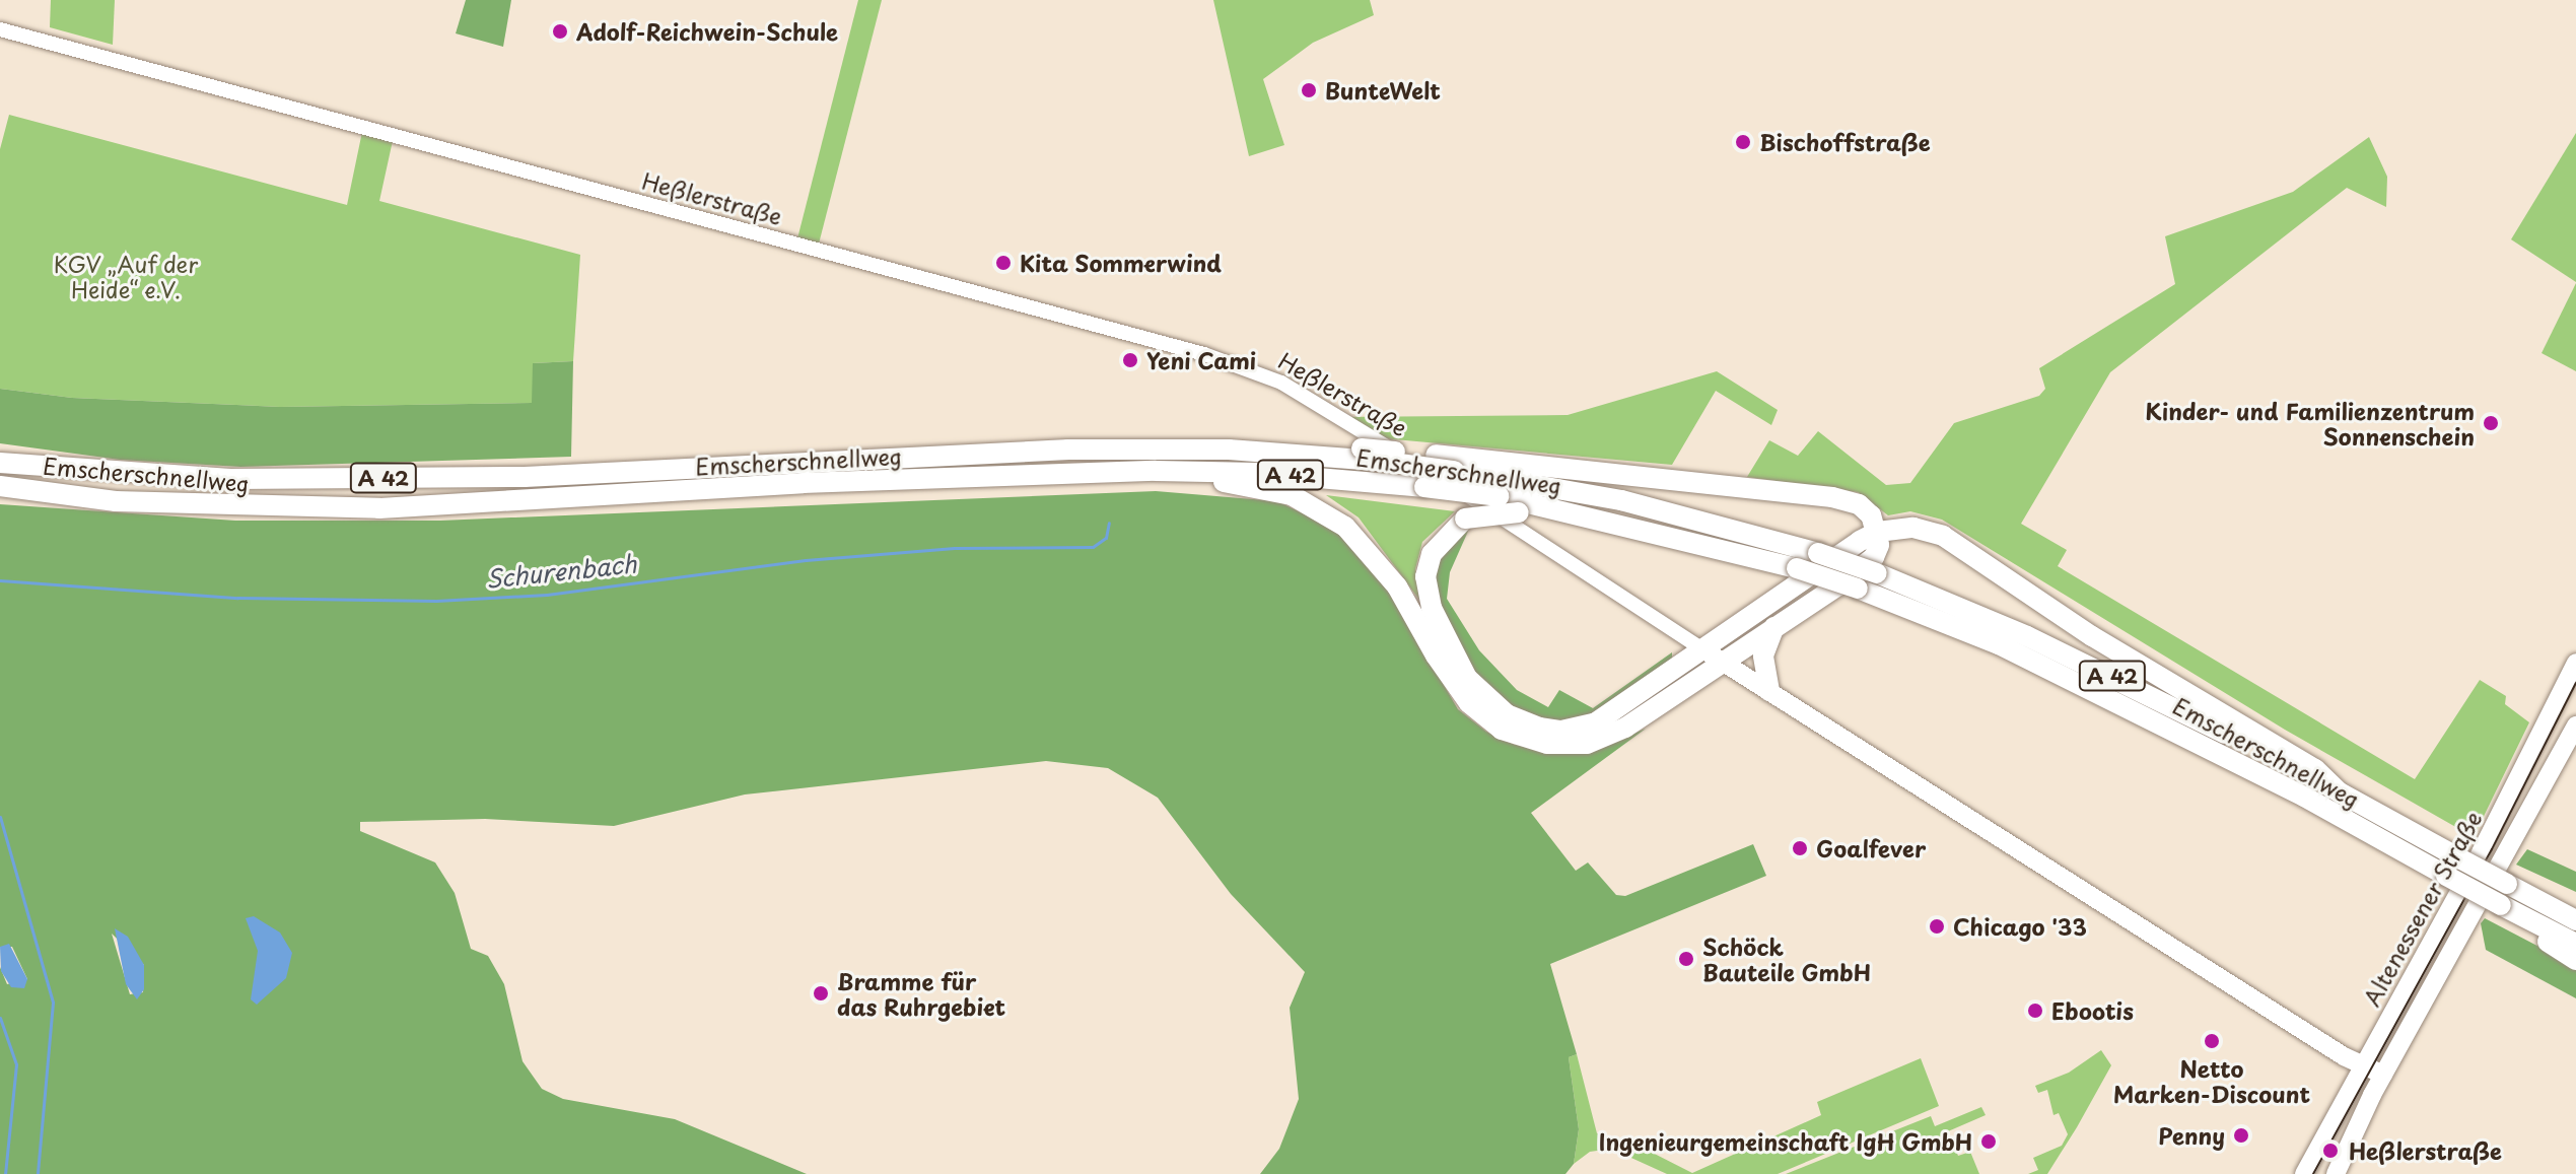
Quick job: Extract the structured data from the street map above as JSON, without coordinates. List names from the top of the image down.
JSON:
{
  "streets": {
    "highway": ["Emscherschnellweg", "A 42"],
    "main road": ["Heßlerstraße", "Altenessener Straße"]
  },
  "crossings": [
    ["Heßlerstraße", "Altenessener Straße"]
  ],
  "water": ["Schurenbach"],
  "parks": ["KGV „Auf der Heide“ e.V."],
  "places": [
    "Adolf-Reichwein-Schule",
    "BunteWelt",
    "Bischoffstraße",
    "Kita Sommerwind",
    "Yeni Cami",
    "Kinder- und Familienzentrum Sonnenschein",
    "Goalfever",
    "Chicago '33",
    "Schöck Bauteile GmbH",
    "Bramme für das Ruhrgebiet",
    "Ebootis",
    "Netto Marken-Discount",
    "Penny",
    "Ingenieurgemeinschaft IgH GmbH",
    "Heßlerstraße"
  ]
}
